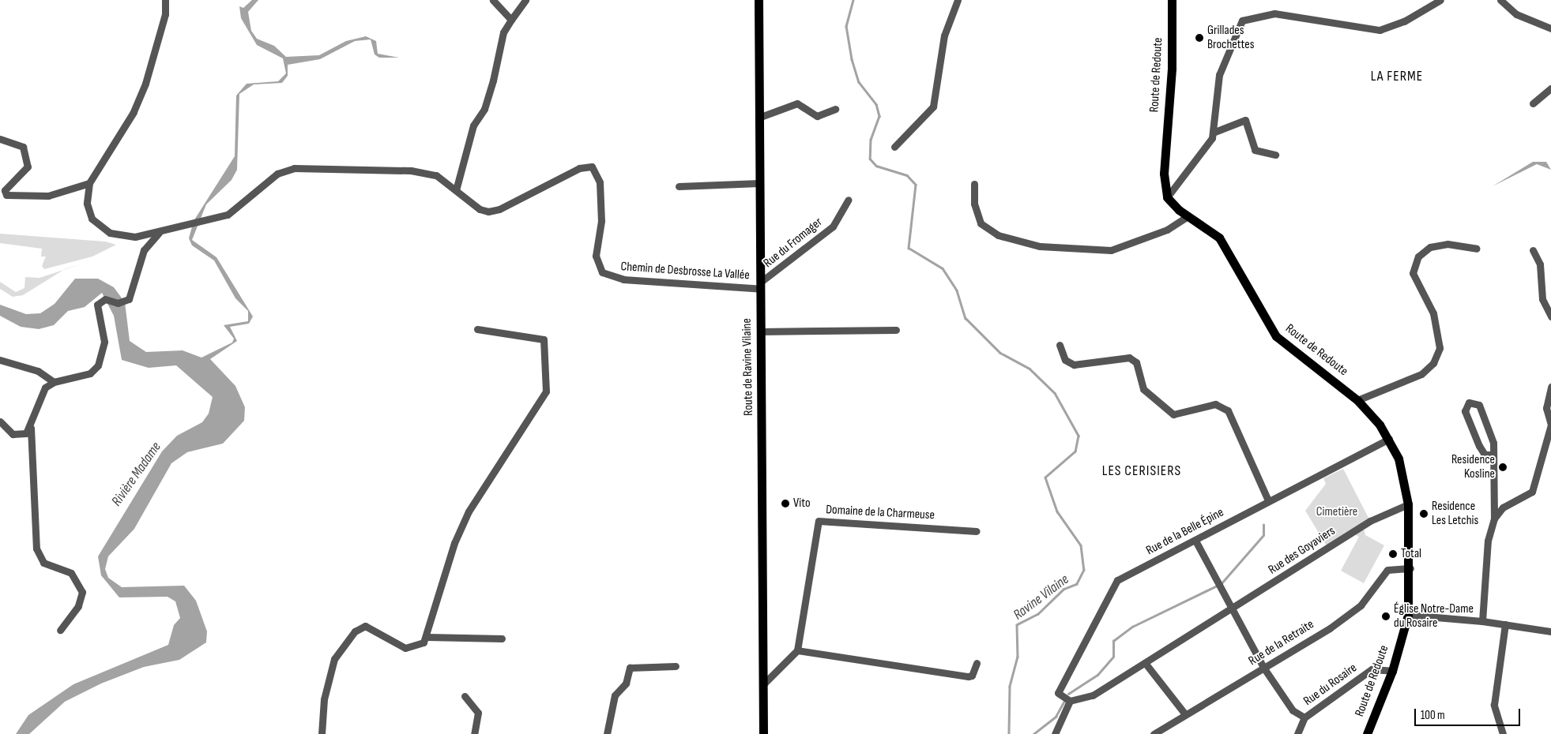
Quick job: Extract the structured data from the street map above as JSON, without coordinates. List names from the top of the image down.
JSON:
{
  "streets": {
    "main road": ["Route de Redoute", "Route de Ravine Vilaine"],
    "street": [
      "Rue du Fromager",
      "Chemin de Desbrosse La Vallée",
      "Domaine de la Charmeuse",
      "Rue de la Belle Épine",
      "Rue des Goyaviers",
      "Rue de la Retraite",
      "Rue du Rosaire"
    ]
  },
  "crossings": [
    ["Route de Redoute", "Rue de la Belle Épine"],
    ["Route de Redoute", "Rue des Goyaviers"],
    ["Route de Redoute", "Rue de la Retraite"],
    ["Route de Redoute", "Rue du Rosaire"],
    ["Rue du Fromager", "Chemin de Desbrosse La Vallée"],
    ["Rue du Fromager", "Route de Ravine Vilaine"],
    ["Chemin de Desbrosse La Vallée", "Route de Ravine Vilaine"],
    ["Rue de la Belle Épine", "Rue des Goyaviers"]
  ],
  "districts": ["LA FERME", "LES CERISIERS"],
  "water": ["Rivière Madame", "Ravine Vilaine"],
  "parks": ["Cimetière"],
  "places": [
    "Grillades Brochettes",
    "Residence Kosline",
    "Vito",
    "Residence Les Letchis",
    "Total",
    "Église Notre-Dame du Rosaire"
  ],
  "scale_bar": "100 m"
}
